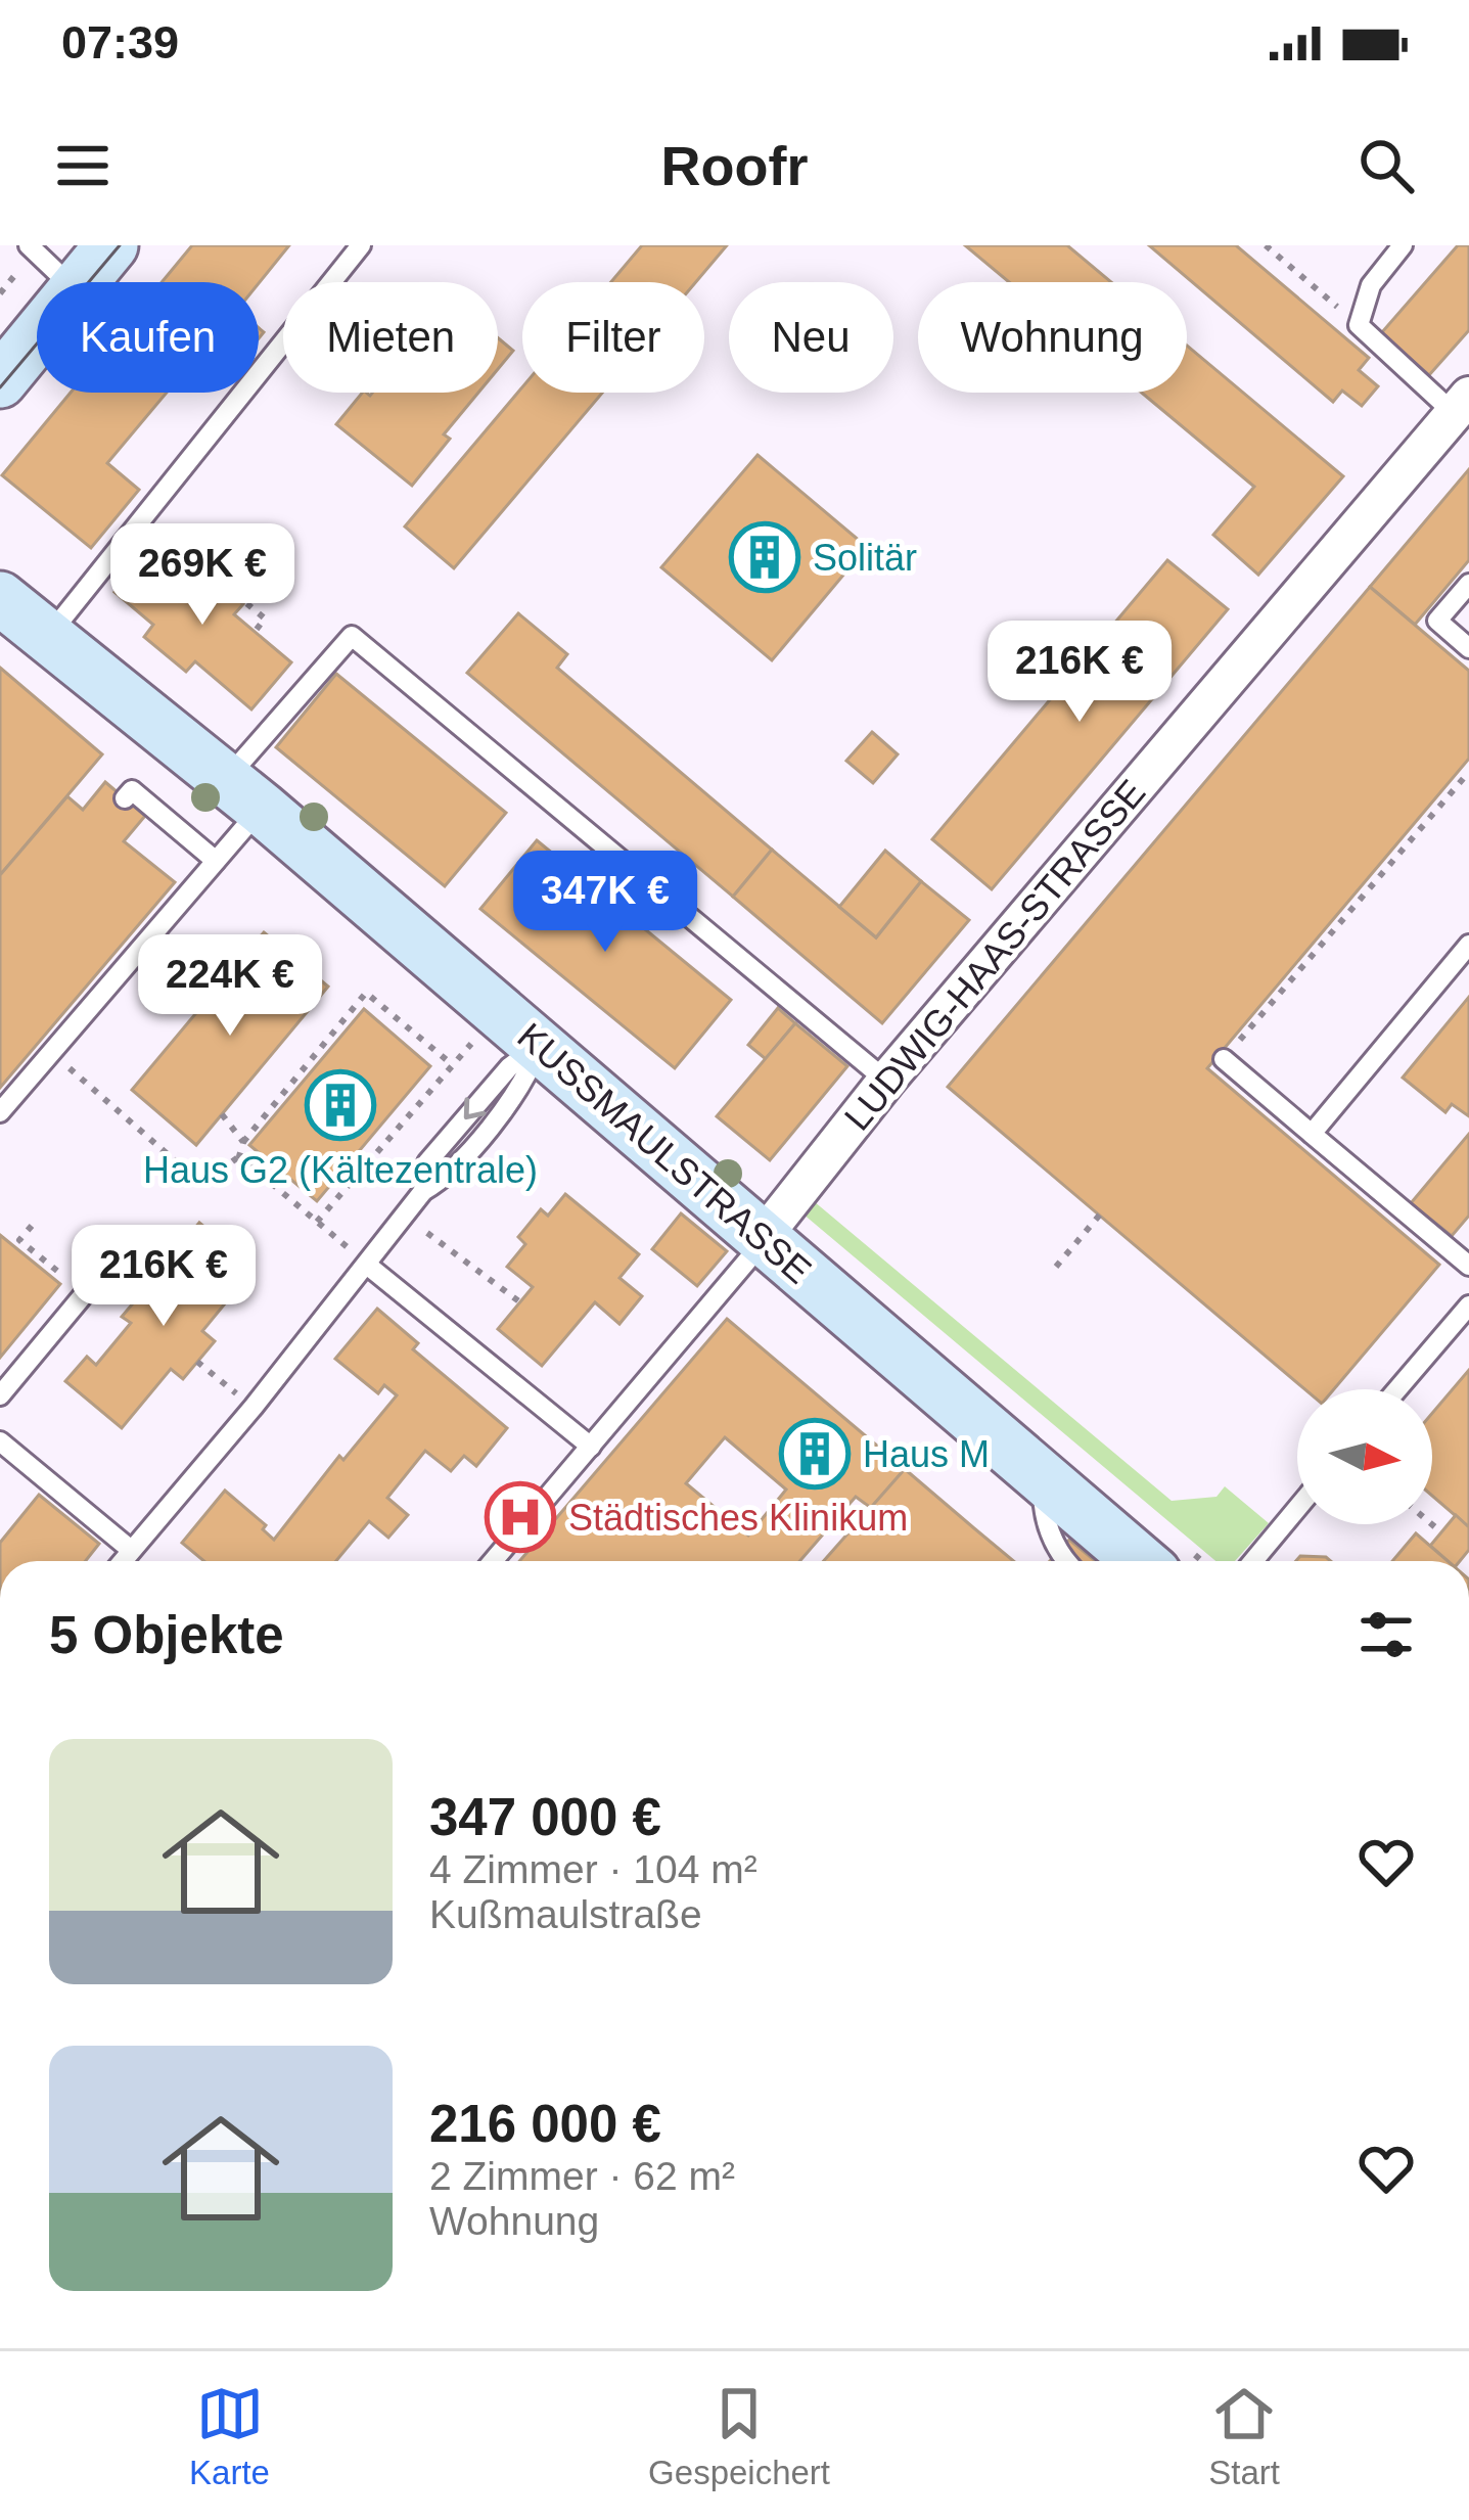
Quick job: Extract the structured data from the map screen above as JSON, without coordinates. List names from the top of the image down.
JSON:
{
  "streets": {
    "street": ["LUDWIG-HAAS-STRASSE", "KUSSMAULSTRASSE"]
  },
  "crossings": [
    ["LUDWIG-HAAS-STRASSE", "KUSSMAULSTRASSE"]
  ],
  "places": {
    "building": ["Solitär", "Haus G2 (Kältezentrale)", "Haus M"],
    "hospital": ["Städtisches Klinikum"]
  },
  "north": "right",
  "page": {
    "status": "07:39",
    "header": "Roofr",
    "chip": [
      "Kaufen",
      "Mieten",
      "Filter",
      "Neu",
      "Wohnung"
    ],
    "price": [
      "269K €",
      "216K €",
      "347K €",
      "224K €",
      "216K €"
    ],
    "heading": "5 Objekte",
    "list": [
      {
        "name": "347 000 €",
        "note": "4 Zimmer · 104 m² · Kußmaulstraße"
      },
      {
        "name": "216 000 €",
        "note": "2 Zimmer · 62 m² · Wohnung"
      }
    ],
    "tabs": ["Karte", "Gespeichert", "Start"]
  }
}
